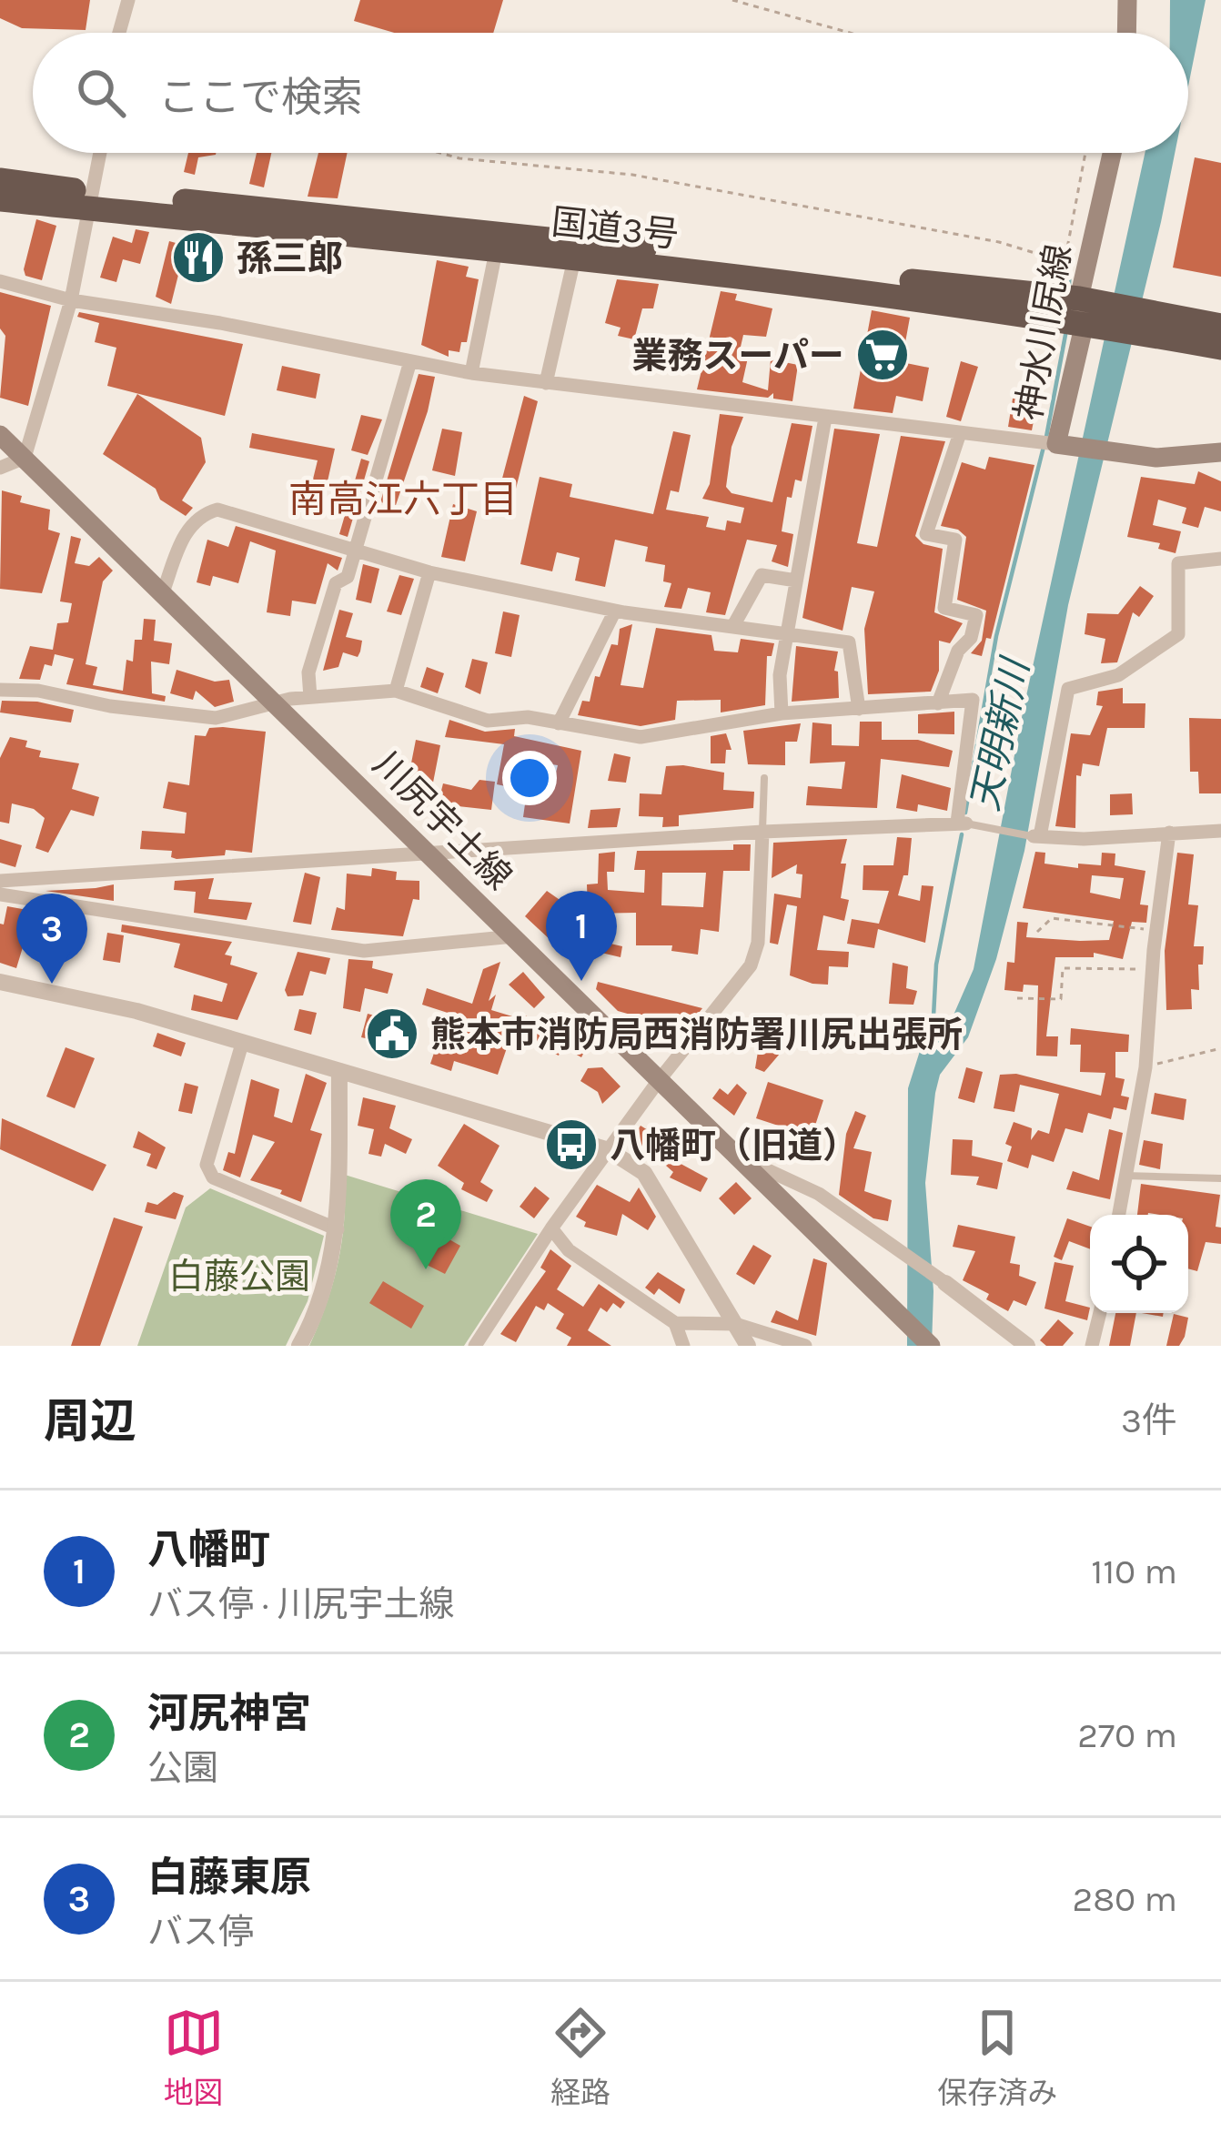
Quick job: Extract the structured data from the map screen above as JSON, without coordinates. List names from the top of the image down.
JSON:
{
  "streets": {
    "highway": ["国道3号"],
    "main road": ["神水川尻線", "川尻宇土線"]
  },
  "crossings": [
    ["国道3号", "神水川尻線"]
  ],
  "districts": ["南高江六丁目"],
  "water": ["天明新川"],
  "parks": ["白藤公園"],
  "places": {
    "restaurant": ["孫三郎"],
    "supermarket": ["業務スーパー"],
    "public building": ["熊本市消防局西消防署川尻出張所"],
    "bus stop": ["八幡町（旧道）"]
  },
  "page": {
    "search": "ここで検索",
    "pins": ["1", "3", "2"],
    "heading": ["周辺", "3件"],
    "list": [
      {
        "mark": "1",
        "name": "八幡町",
        "note": "バス停 · 川尻宇土線",
        "value": "110 m"
      },
      {
        "mark": "2",
        "name": "河尻神宮",
        "note": "公園",
        "value": "270 m"
      },
      {
        "mark": "3",
        "name": "白藤東原",
        "note": "バス停",
        "value": "280 m"
      }
    ],
    "nav": ["地図", "経路", "保存済み"]
  }
}
